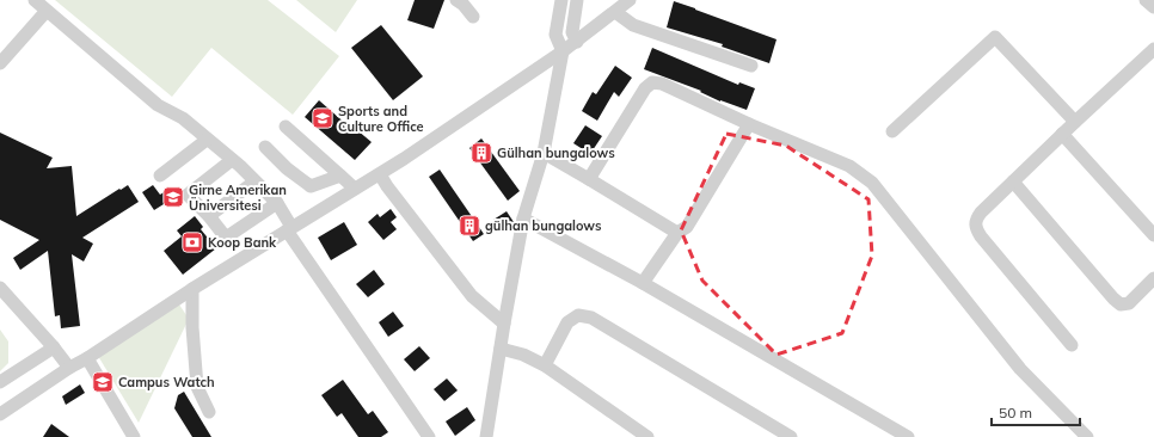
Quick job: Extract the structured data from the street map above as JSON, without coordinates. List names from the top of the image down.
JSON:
{
  "places": {
    "school or university": ["Sports and Culture Office", "Girne Amerikan Üniversitesi", "Campus Watch"],
    "building": ["Gülhan bungalows", "gülhan bungalows"],
    "bank": ["Koop Bank"]
  },
  "scale_bar": "50 m"
}
